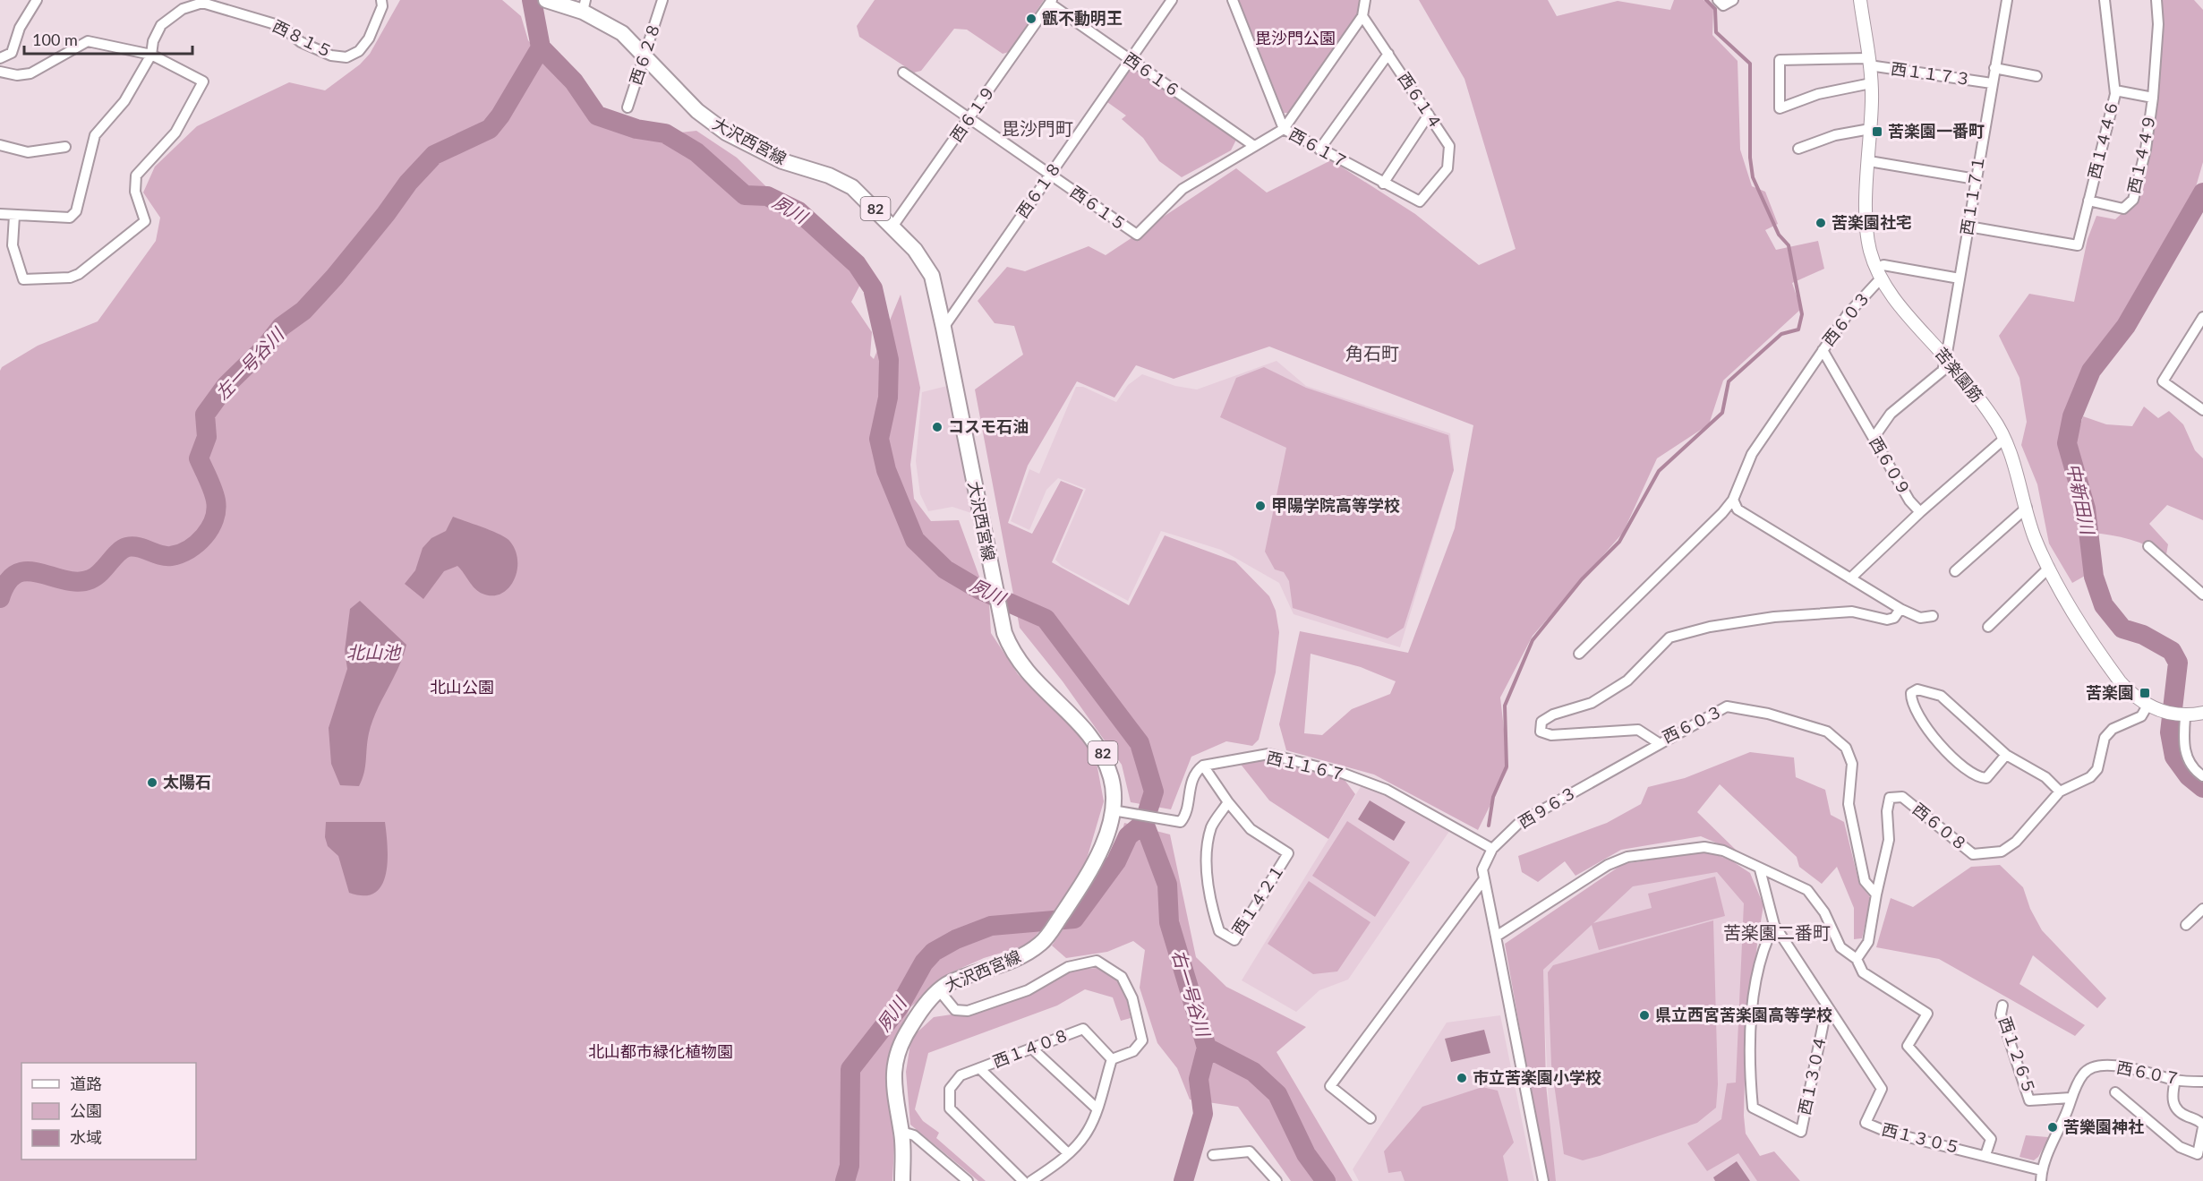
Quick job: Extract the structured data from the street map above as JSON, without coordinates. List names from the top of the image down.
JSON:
{
  "streets": {
    "main road": ["大沢西宮線", "82"],
    "street": [
      "西８１５",
      "西６２８",
      "西１１７３",
      "西６１６",
      "西６１４",
      "西６１９",
      "西１４４６",
      "西６１７",
      "西１４４９",
      "西６１８",
      "西１１７１",
      "西６１５",
      "西６０３",
      "苦楽園筋",
      "西６０９",
      "西１１６７",
      "西９６３",
      "西６０８",
      "西１４２１",
      "西１４０８",
      "西１２６５",
      "西６０７",
      "西１３０４",
      "西１３０５"
    ]
  },
  "crossings": [
    ["西６２８", "大沢西宮線"],
    ["西１１７３", "西１１７１"],
    ["西１１７３", "苦楽園筋"],
    ["西６１６", "西６１９"],
    ["西６１６", "西６１８"],
    ["西６１６", "西６１５"],
    ["西６１４", "西６１７"],
    ["西６１４", "西６１５"],
    ["西６１９", "大沢西宮線"],
    ["西６１９", "西６１５"],
    ["西１４４６", "西１４４９"],
    ["西１４４６", "西１１７１"],
    ["大沢西宮線", "西６１８"],
    ["西６１７", "西６１５"],
    ["西６１８", "西６１５"],
    ["西１１７１", "苦楽園筋"],
    ["西６０３", "苦楽園筋"],
    ["西６０３", "西６０９"],
    ["西６０３", "西９６３"],
    ["西６０３", "西６０８"],
    ["苦楽園筋", "西６０９"],
    ["苦楽園筋", "西６０８"],
    ["西１１６７", "西９６３"],
    ["西１１６７", "西１４２１"],
    ["西１２６５", "西６０７"],
    ["西６０７", "西１３０５"],
    ["西１３０４", "西１３０５"]
  ],
  "districts": ["毘沙門町", "角石町", "苦楽園二番町"],
  "water": [
    "夙川",
    "左一号谷川",
    "中新田川",
    "北山池",
    "右一号谷川"
  ],
  "parks": ["毘沙門公園", "北山公園", "北山都市緑化植物園"],
  "places": {
    "other": [
      "甑不動明王",
      "苦楽園社宅",
      "コスモ石油",
      "甲陽学院高等学校",
      "太陽石",
      "県立西宮苦楽園高等学校",
      "市立苦楽園小学校",
      "苦樂園神社"
    ],
    "transit": ["苦楽園一番町", "苦楽園"]
  },
  "legend": ["道路", "公園", "水域"],
  "scale_bar": "100 m"
}
